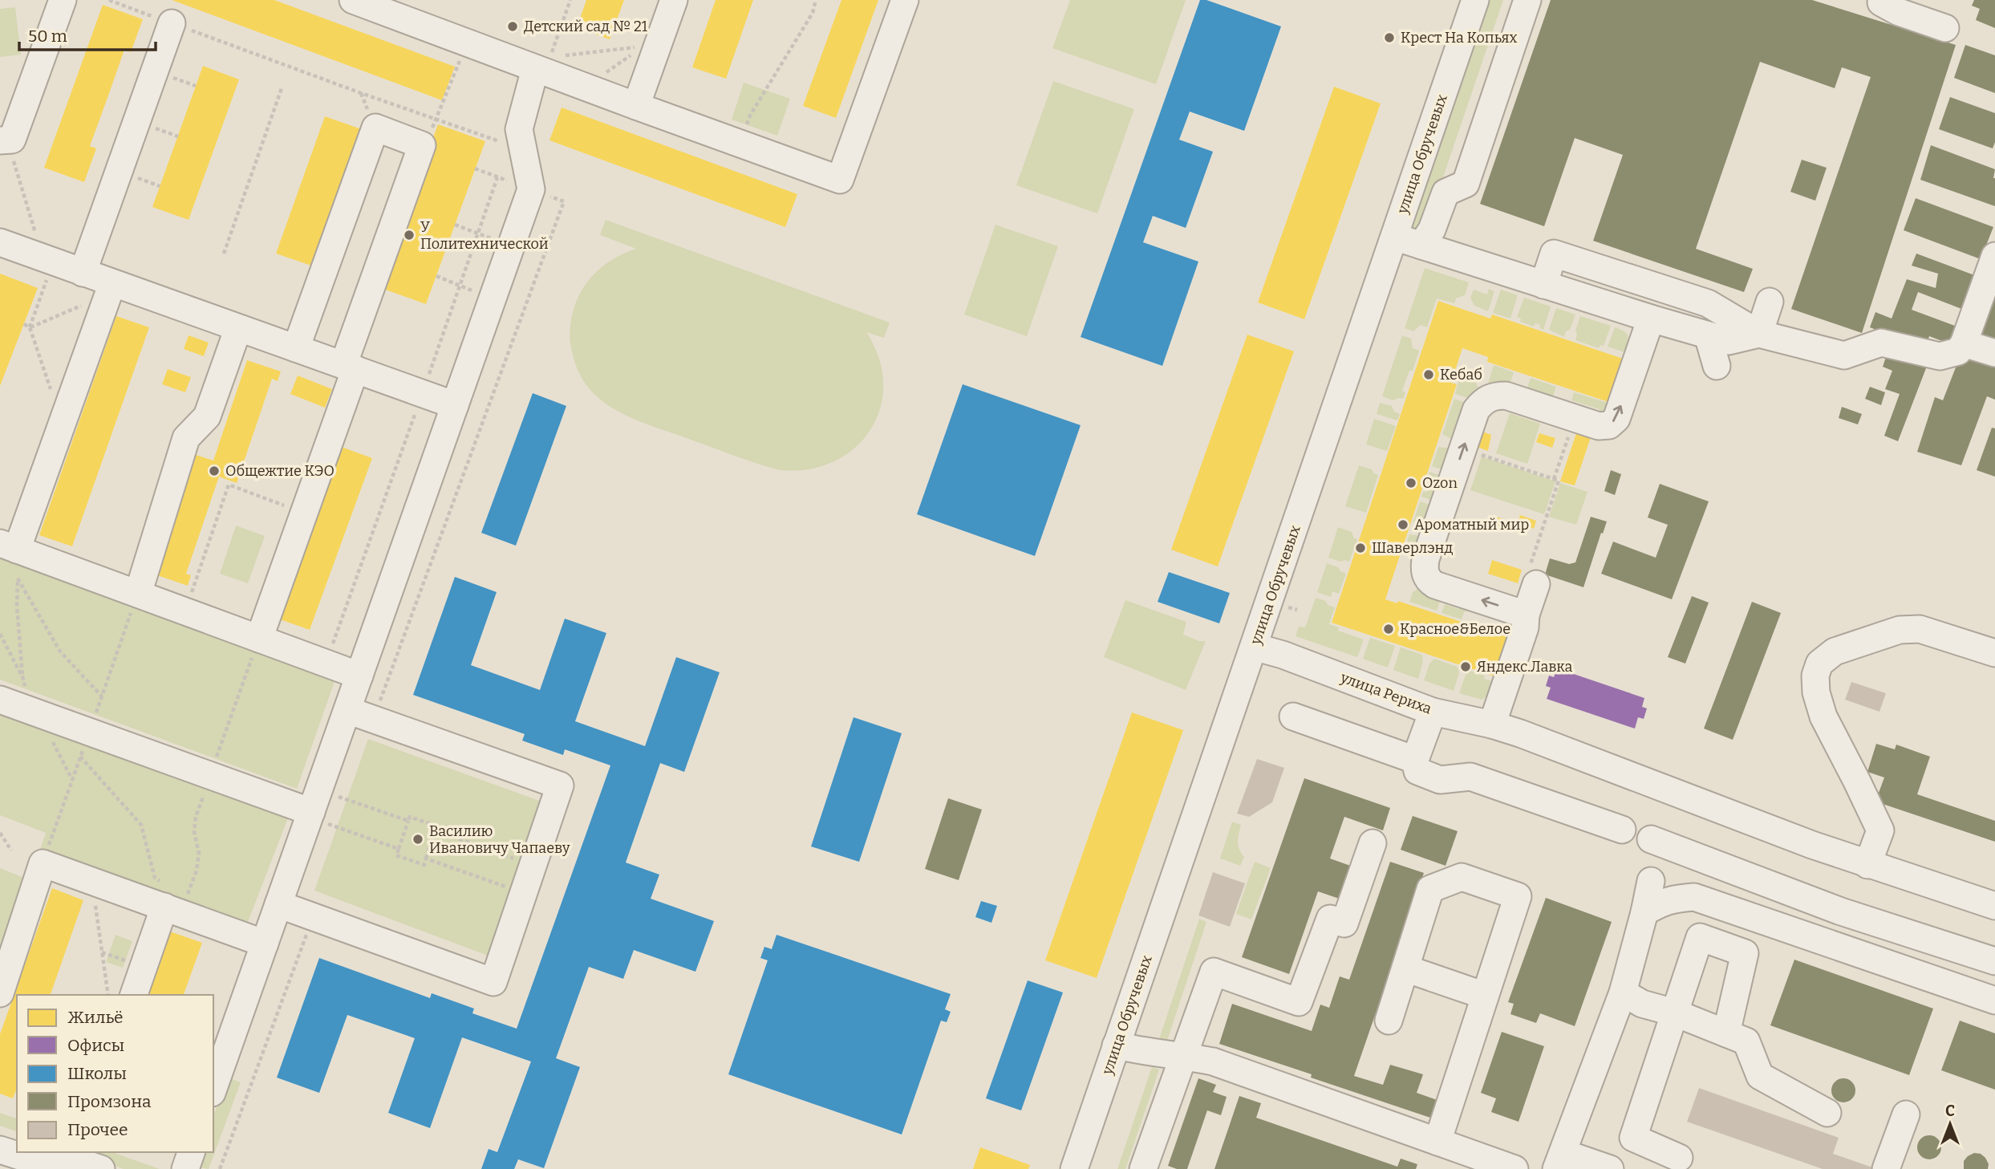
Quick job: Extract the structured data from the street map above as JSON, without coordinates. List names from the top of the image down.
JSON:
{
  "streets": {
    "street": ["улица Обручевых", "улица Рериха"]
  },
  "crossings": [
    ["улица Обручевых", "улица Рериха"]
  ],
  "places": [
    "Детский сад № 21",
    "Крест На Копьях",
    "У Политехнической",
    "Кебаб",
    "Общежтие КЭО",
    "Ozon",
    "Ароматный мир",
    "Шаверлэнд",
    "Красное&Белое",
    "Яндекс.Лавка",
    "Василию Ивановичу Чапаеву"
  ],
  "legend": [
    "Жильё",
    "Офисы",
    "Школы",
    "Промзона",
    "Прочее"
  ],
  "scale_bar": "50 m",
  "north": "top"
}
